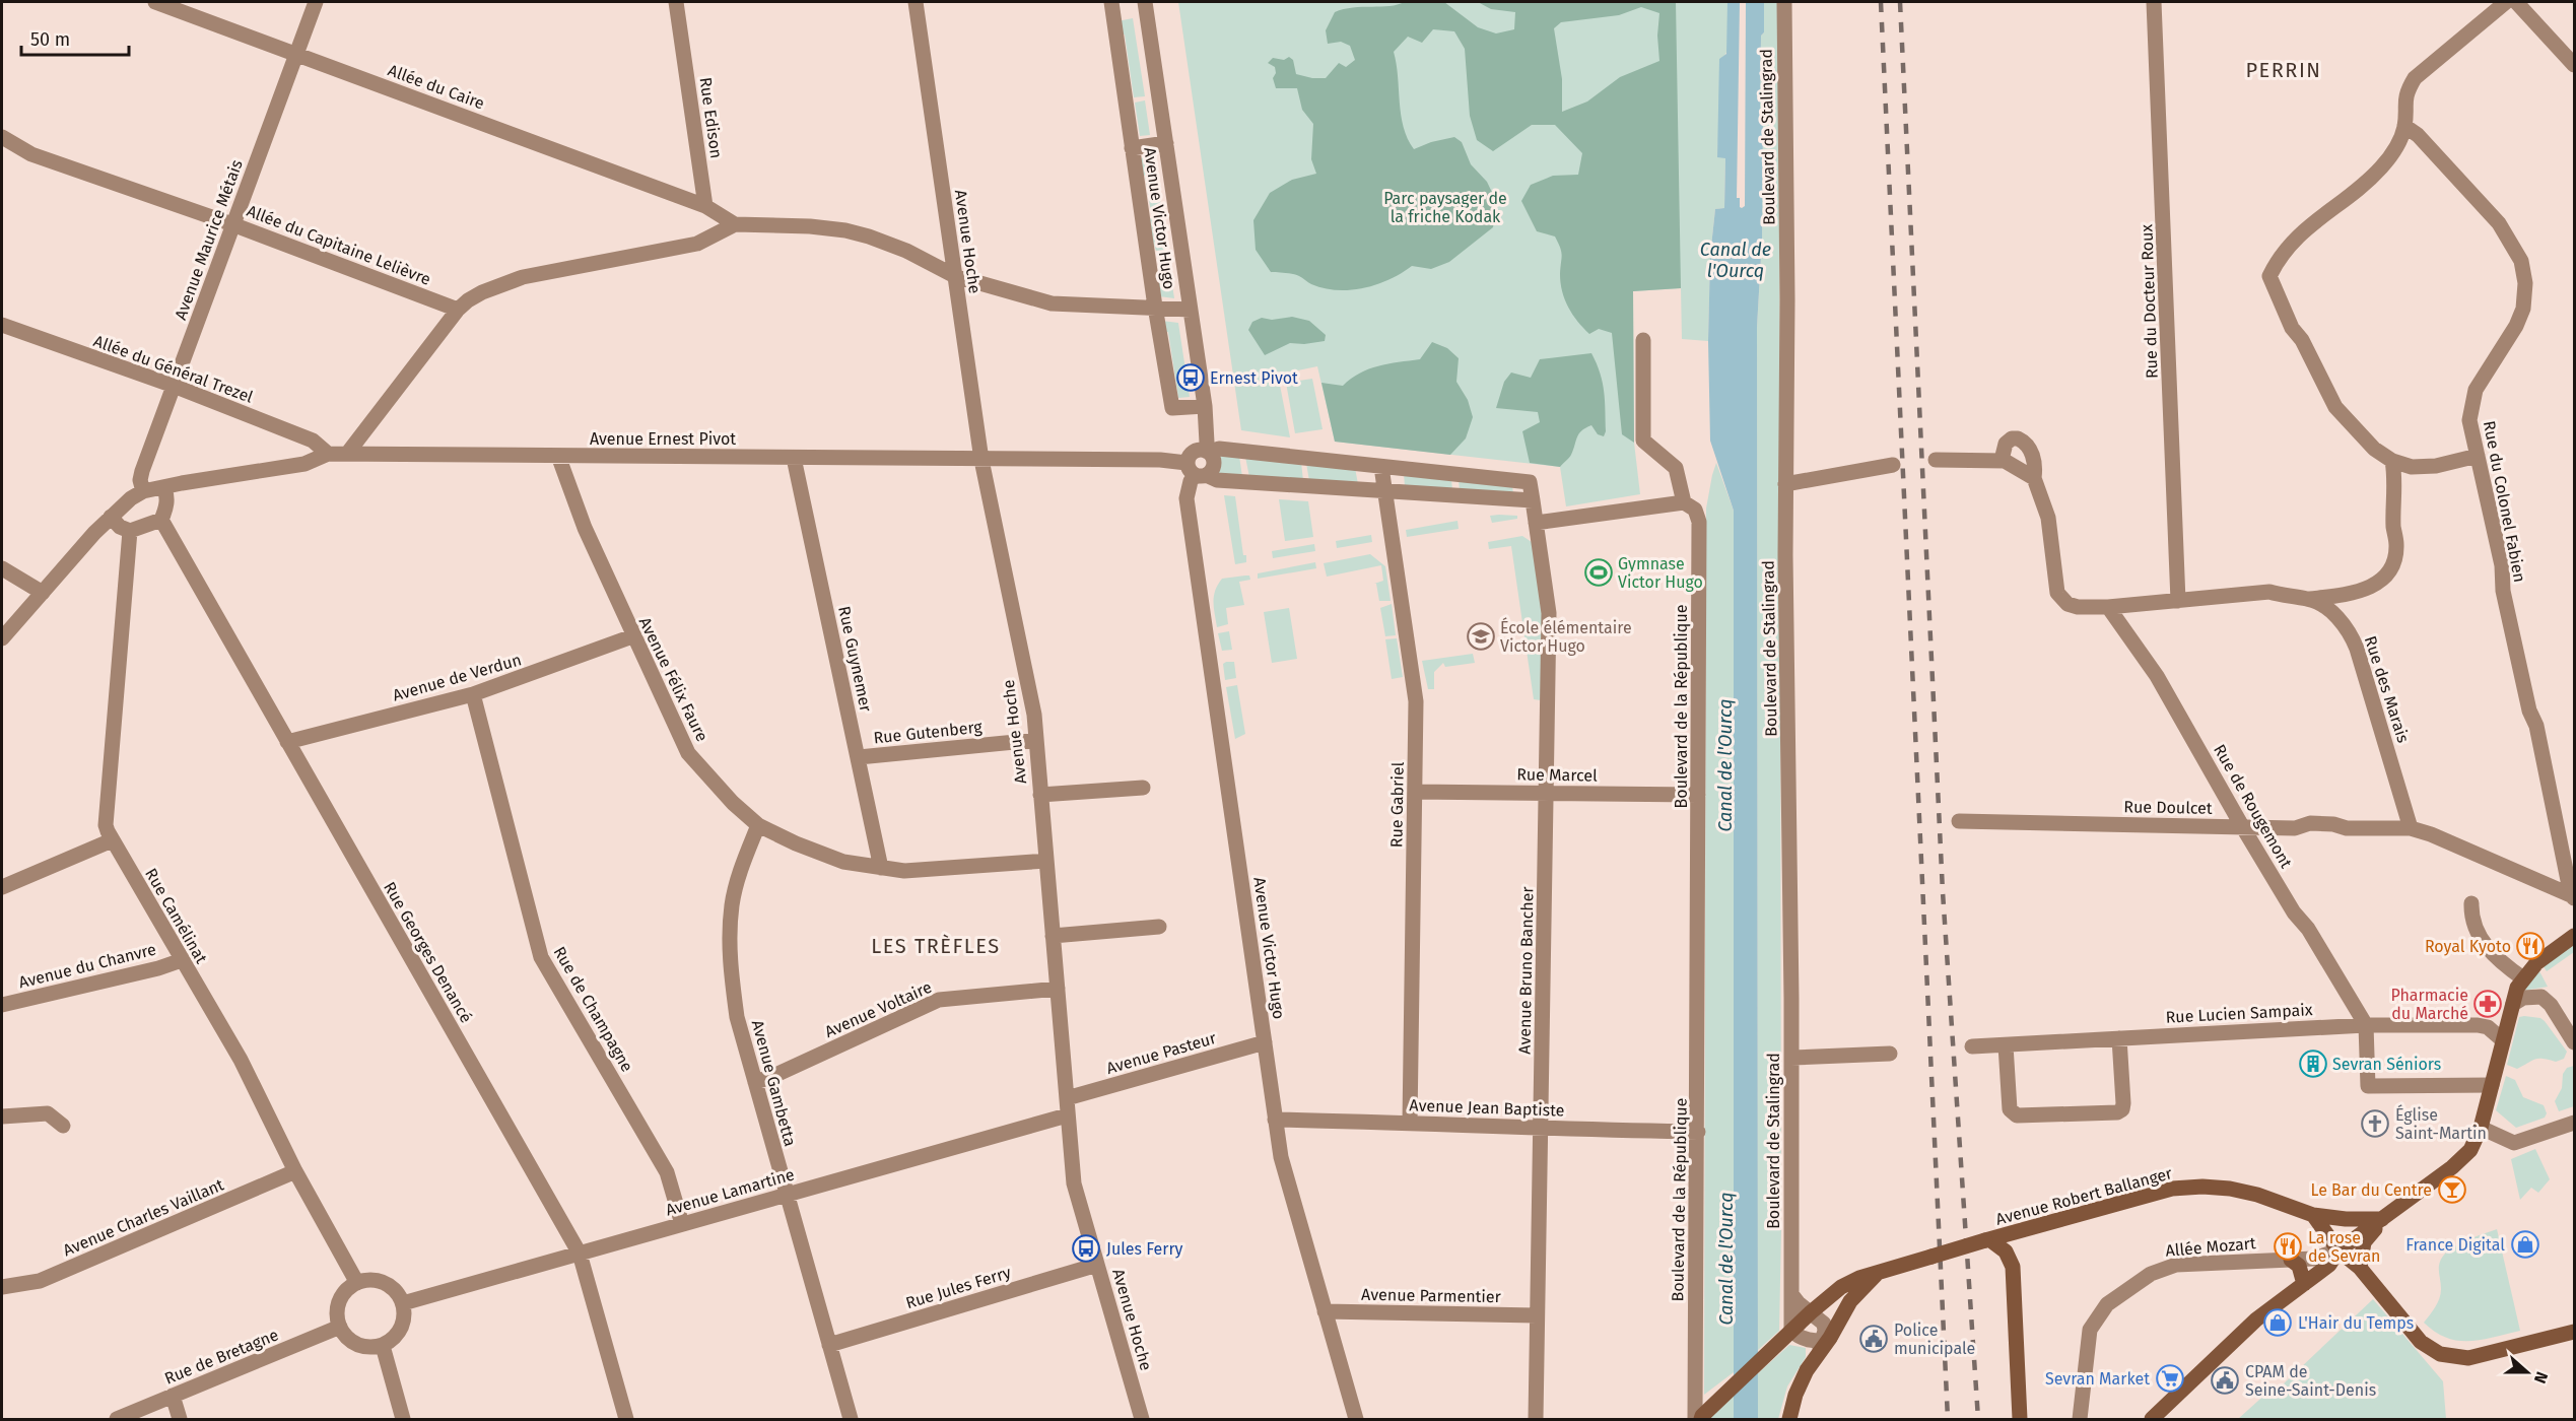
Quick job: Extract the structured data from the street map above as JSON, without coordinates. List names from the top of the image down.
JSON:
{
  "streets": {
    "main road": ["Avenue Robert Ballanger"],
    "street": [
      "Allée du Caire",
      "Rue Edison",
      "Boulevard de Stalingrad",
      "Avenue Victor Hugo",
      "Avenue Maurice Métais",
      "Avenue Hoche",
      "Allée du Capitaine Lelièvre",
      "Rue du Docteur Roux",
      "Allée du Général Trezel",
      "Avenue Ernest Pivot",
      "Rue du Colonel Fabien",
      "Rue Guynemer",
      "Avenue de Verdun",
      "Avenue Félix Faure",
      "Rue des Marais",
      "Boulevard de la République",
      "Rue Gutenberg",
      "Rue Marcel",
      "Rue Gabriel",
      "Rue de Rougemont",
      "Rue Doulcet",
      "Rue Camélinat",
      "Rue Georges Denancé",
      "Avenue du Chanvre",
      "Avenue Bruno Bancher",
      "Rue de Champagne",
      "Avenue Voltaire",
      "Rue Lucien Sampaix",
      "Avenue Pasteur",
      "Avenue Gambetta",
      "Avenue Jean Baptiste",
      "Avenue Lamartine",
      "Avenue Charles Vaillant",
      "Allée Mozart",
      "Rue Jules Ferry",
      "Avenue Parmentier",
      "Rue de Bretagne"
    ]
  },
  "crossings": [
    ["Allée du Caire", "Rue Edison"],
    ["Allée du Caire", "Avenue Maurice Métais"],
    ["Boulevard de Stalingrad", "Avenue Robert Ballanger"],
    ["Avenue Victor Hugo", "Avenue Ernest Pivot"],
    ["Avenue Victor Hugo", "Avenue Pasteur"],
    ["Avenue Victor Hugo", "Avenue Jean Baptiste"],
    ["Avenue Victor Hugo", "Avenue Parmentier"],
    ["Avenue Maurice Métais", "Allée du Capitaine Lelièvre"],
    ["Avenue Maurice Métais", "Allée du Général Trezel"],
    ["Avenue Maurice Métais", "Avenue Ernest Pivot"],
    ["Avenue Hoche", "Avenue Ernest Pivot"],
    ["Avenue Hoche", "Avenue Félix Faure"],
    ["Avenue Hoche", "Rue Gutenberg"],
    ["Avenue Hoche", "Avenue Voltaire"],
    ["Avenue Hoche", "Avenue Pasteur"],
    ["Avenue Hoche", "Avenue Lamartine"],
    ["Avenue Hoche", "Rue Jules Ferry"],
    ["Rue du Docteur Roux", "Rue des Marais"],
    ["Allée du Général Trezel", "Avenue Ernest Pivot"],
    ["Avenue Ernest Pivot", "Rue Guynemer"],
    ["Avenue Ernest Pivot", "Avenue Félix Faure"],
    ["Rue Guynemer", "Avenue Félix Faure"],
    ["Rue Guynemer", "Rue Gutenberg"],
    ["Avenue de Verdun", "Avenue Félix Faure"],
    ["Avenue de Verdun", "Rue Georges Denancé"],
    ["Avenue de Verdun", "Rue de Champagne"],
    ["Avenue Félix Faure", "Avenue Gambetta"],
    ["Rue des Marais", "Rue de Rougemont"],
    ["Rue des Marais", "Rue Doulcet"],
    ["Boulevard de la République", "Rue Marcel"],
    ["Boulevard de la République", "Avenue Jean Baptiste"],
    ["Rue Marcel", "Rue Gabriel"],
    ["Rue Marcel", "Avenue Bruno Bancher"],
    ["Rue Gabriel", "Avenue Jean Baptiste"],
    ["Rue de Rougemont", "Rue Doulcet"],
    ["Rue de Rougemont", "Rue Lucien Sampaix"],
    ["Rue Camélinat", "Avenue du Chanvre"],
    ["Rue Camélinat", "Avenue Lamartine"],
    ["Rue Camélinat", "Avenue Charles Vaillant"],
    ["Rue Camélinat", "Rue de Bretagne"],
    ["Rue Georges Denancé", "Avenue Lamartine"],
    ["Avenue Bruno Bancher", "Avenue Jean Baptiste"],
    ["Avenue Bruno Bancher", "Avenue Parmentier"],
    ["Rue de Champagne", "Avenue Lamartine"],
    ["Avenue Voltaire", "Avenue Gambetta"],
    ["Avenue Gambetta", "Avenue Lamartine"],
    ["Avenue Gambetta", "Rue Jules Ferry"],
    ["Avenue Lamartine", "Rue de Bretagne"]
  ],
  "districts": ["PERRIN", "LES TRÈFLES"],
  "water": ["Canal de l'Ourcq"],
  "parks": ["Parc paysager de la friche Kodak"],
  "places": {
    "bus stop": ["Ernest Pivot", "Jules Ferry"],
    "sports": ["Gymnase Victor Hugo"],
    "school or university": ["École élémentaire Victor Hugo"],
    "restaurant": ["Royal Kyoto", "La rose de Sevran"],
    "pharmacy": ["Pharmacie du Marché"],
    "building": ["Sevran Séniors"],
    "church": ["Église Saint-Martin"],
    "bar": ["Le Bar du Centre"],
    "shop": ["France Digital", "L'Hair du Temps"],
    "public building": ["Police municipale", "CPAM de Seine-Saint-Denis"],
    "supermarket": ["Sevran Market"]
  },
  "scale_bar": "50 m",
  "north": "right"
}
